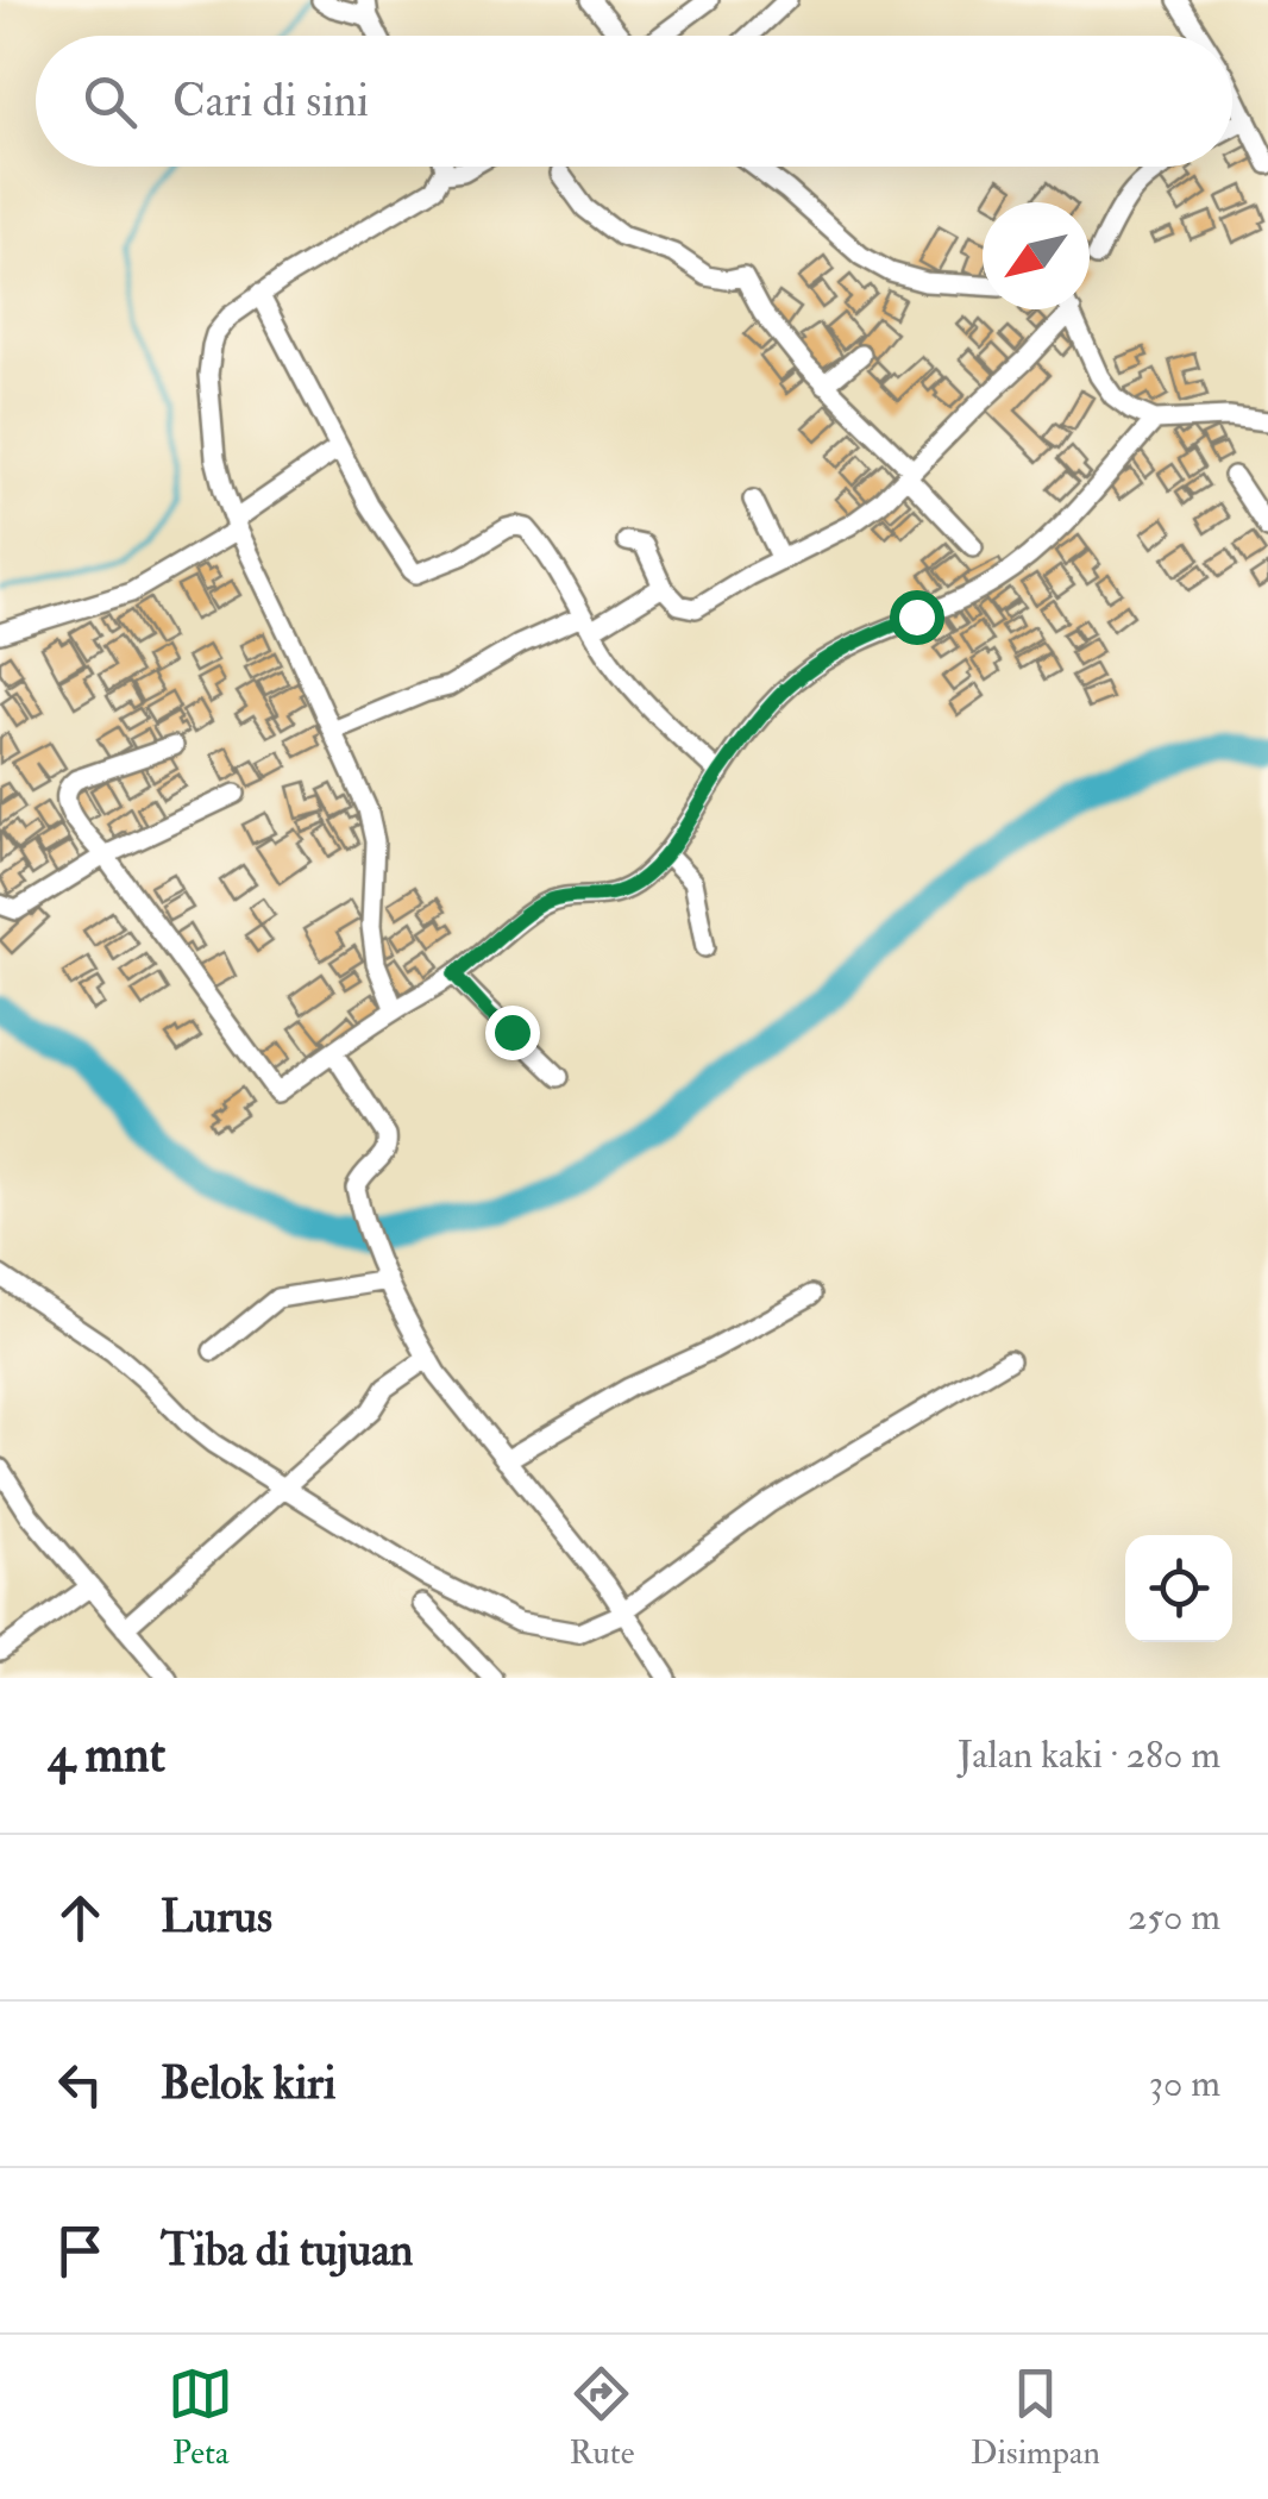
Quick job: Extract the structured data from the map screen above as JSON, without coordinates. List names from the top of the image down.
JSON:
{
  "north": "bottom left",
  "page": {
    "search": "Cari di sini",
    "heading": ["4 mnt", "Jalan kaki · 280 m"],
    "list": [
      ["Lurus", "250 m"],
      ["Belok kiri", "30 m"],
      "Tiba di tujuan"
    ],
    "nav": ["Peta", "Rute", "Disimpan"]
  }
}
